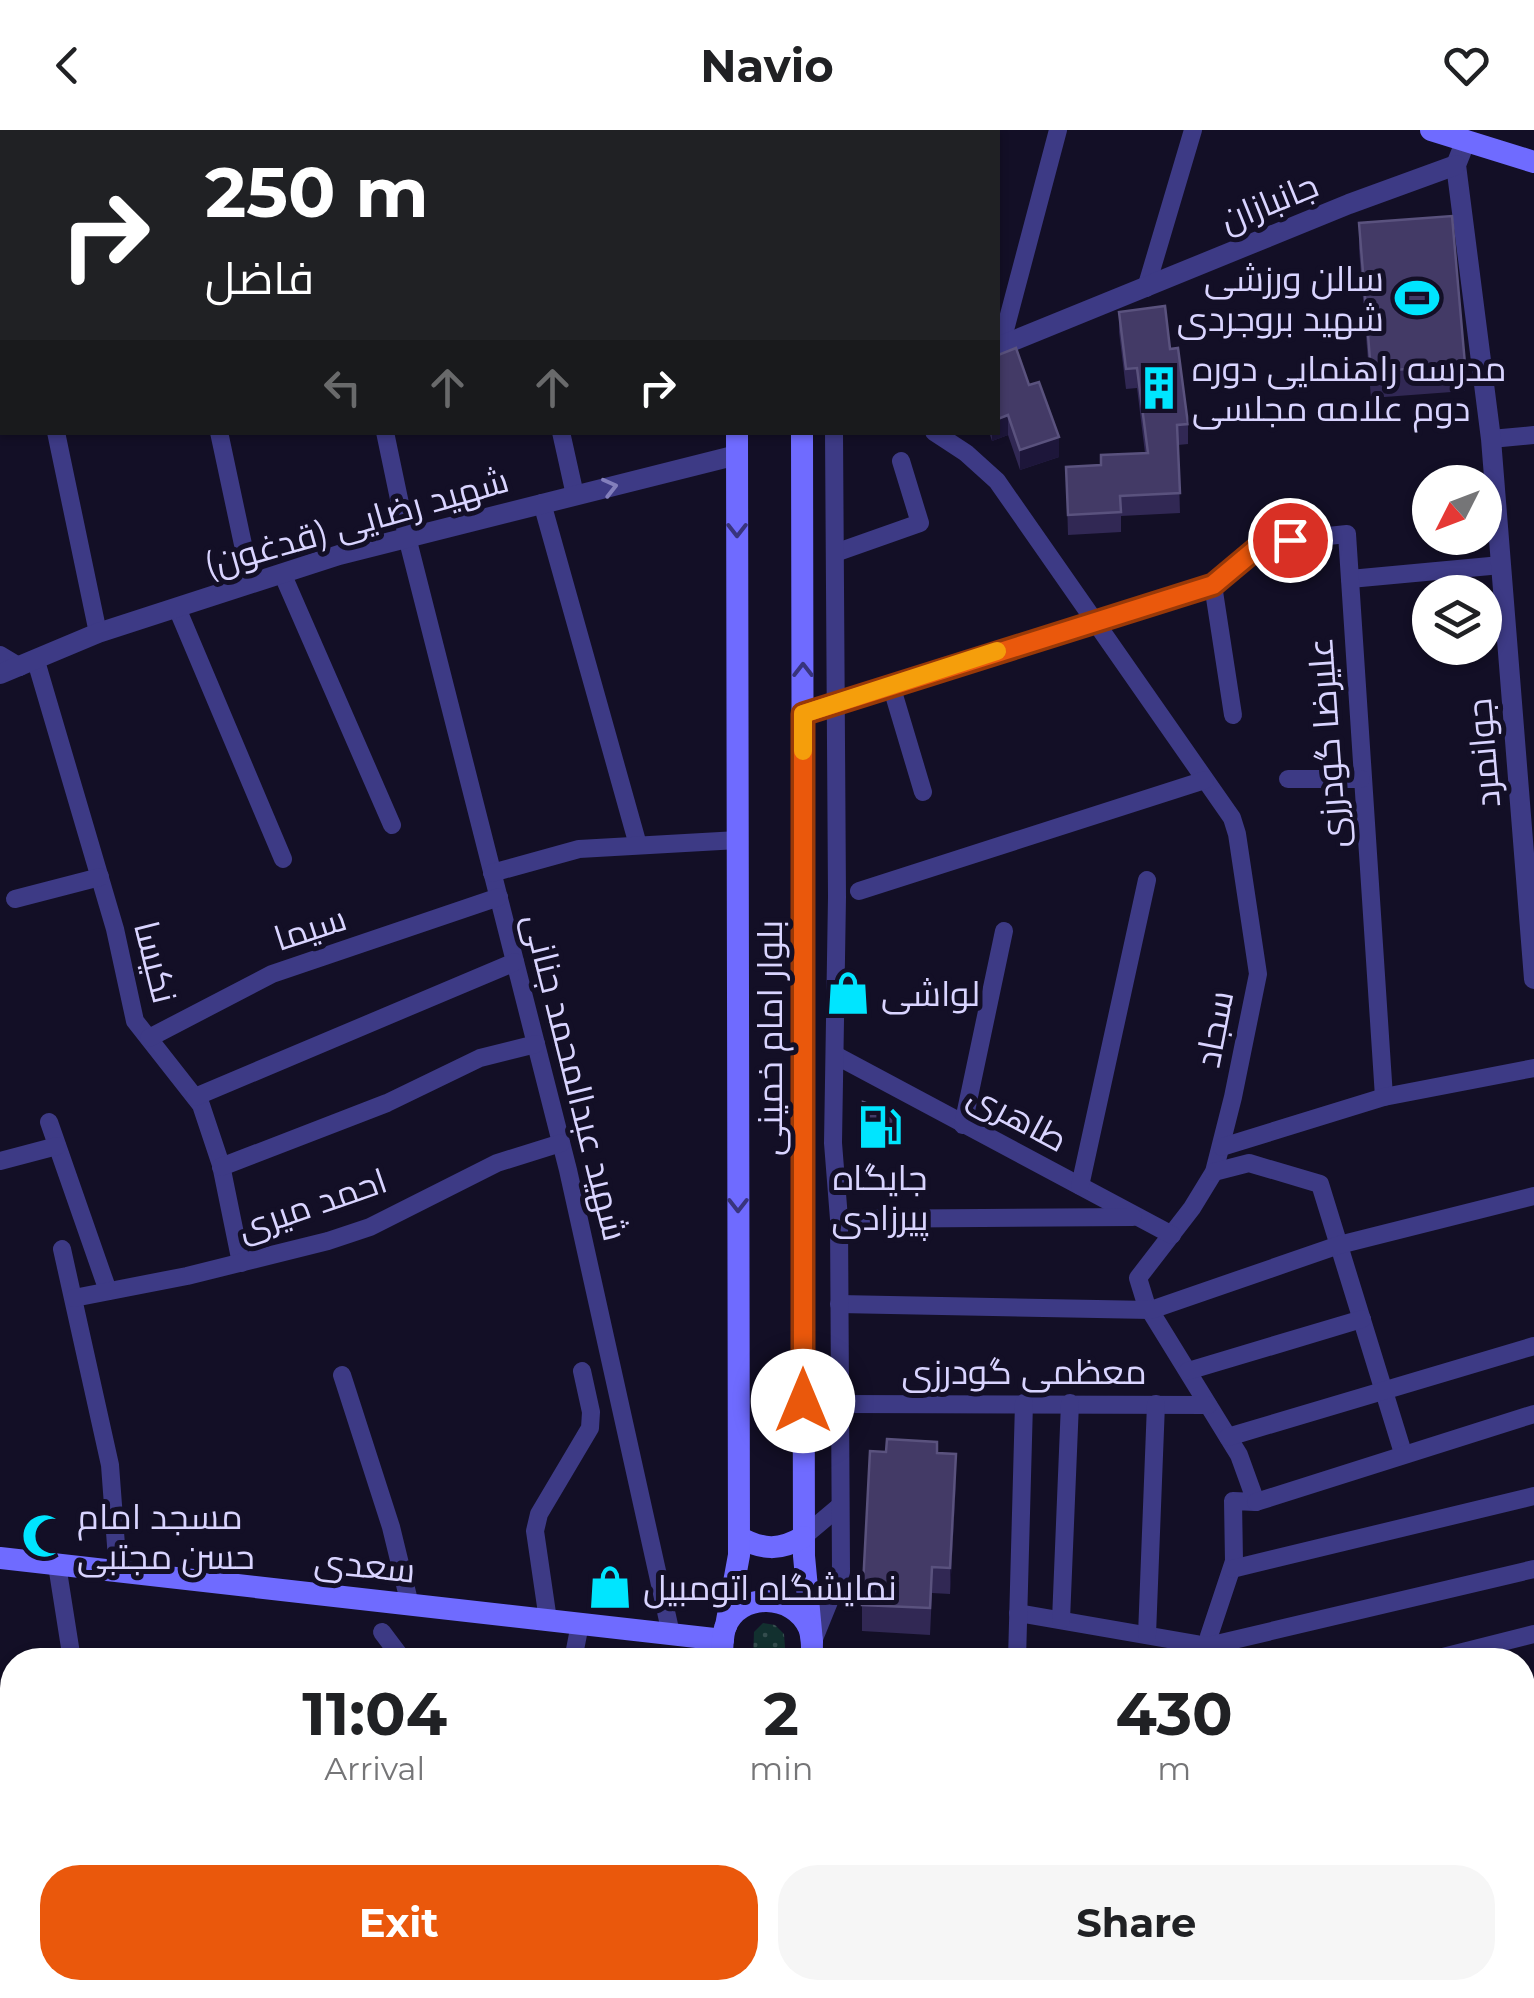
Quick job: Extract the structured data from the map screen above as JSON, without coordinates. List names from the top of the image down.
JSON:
{
  "streets": {
    "main road": ["بلوار امام خمینی", "سعدی"],
    "street": [
      "جانبازان",
      "(قدغون) شهید رضایی",
      "علیرضا گودرزی",
      "جوانمرد",
      "سیما",
      "نکیسا",
      "سجاد",
      "شهید عبدالمحمد جنانی",
      "طاهری",
      "احمد میری",
      "معظمی گودرزی"
    ]
  },
  "crossings": [
    ["جانبازان", "جوانمرد"],
    ["(قدغون) شهید رضایی", "نکیسا"],
    ["(قدغون) شهید رضایی", "بلوار امام خمینی"],
    ["(قدغون) شهید رضایی", "شهید عبدالمحمد جنانی"],
    ["سیما", "نکیسا"],
    ["سیما", "شهید عبدالمحمد جنانی"],
    ["نکیسا", "احمد میری"],
    ["سجاد", "طاهری"],
    ["سجاد", "معظمی گودرزی"],
    ["بلوار امام خمینی", "سعدی"],
    ["شهید عبدالمحمد جنانی", "احمد میری"],
    ["شهید عبدالمحمد جنانی", "سعدی"]
  ],
  "places": {
    "sports": ["سالن ورزشی شهید بروجردی"],
    "building": ["مدرسه راهنمایی دوره دوم علامه مجلسی"],
    "shop": ["لواشی", "نمایشگاه اتومبیل"],
    "fuel station": ["جایگاه پیرزادی"],
    "mosque": ["مسجد امام حسن مجتبی"]
  },
  "north": "bottom left",
  "page": {
    "header": "Navio",
    "turn": ["250 m", "فاضل"],
    "eta": [
      "11:04",
      "Arrival",
      "2",
      "min",
      "430",
      "m"
    ],
    "buttons": ["Exit", "Share"]
  }
}
